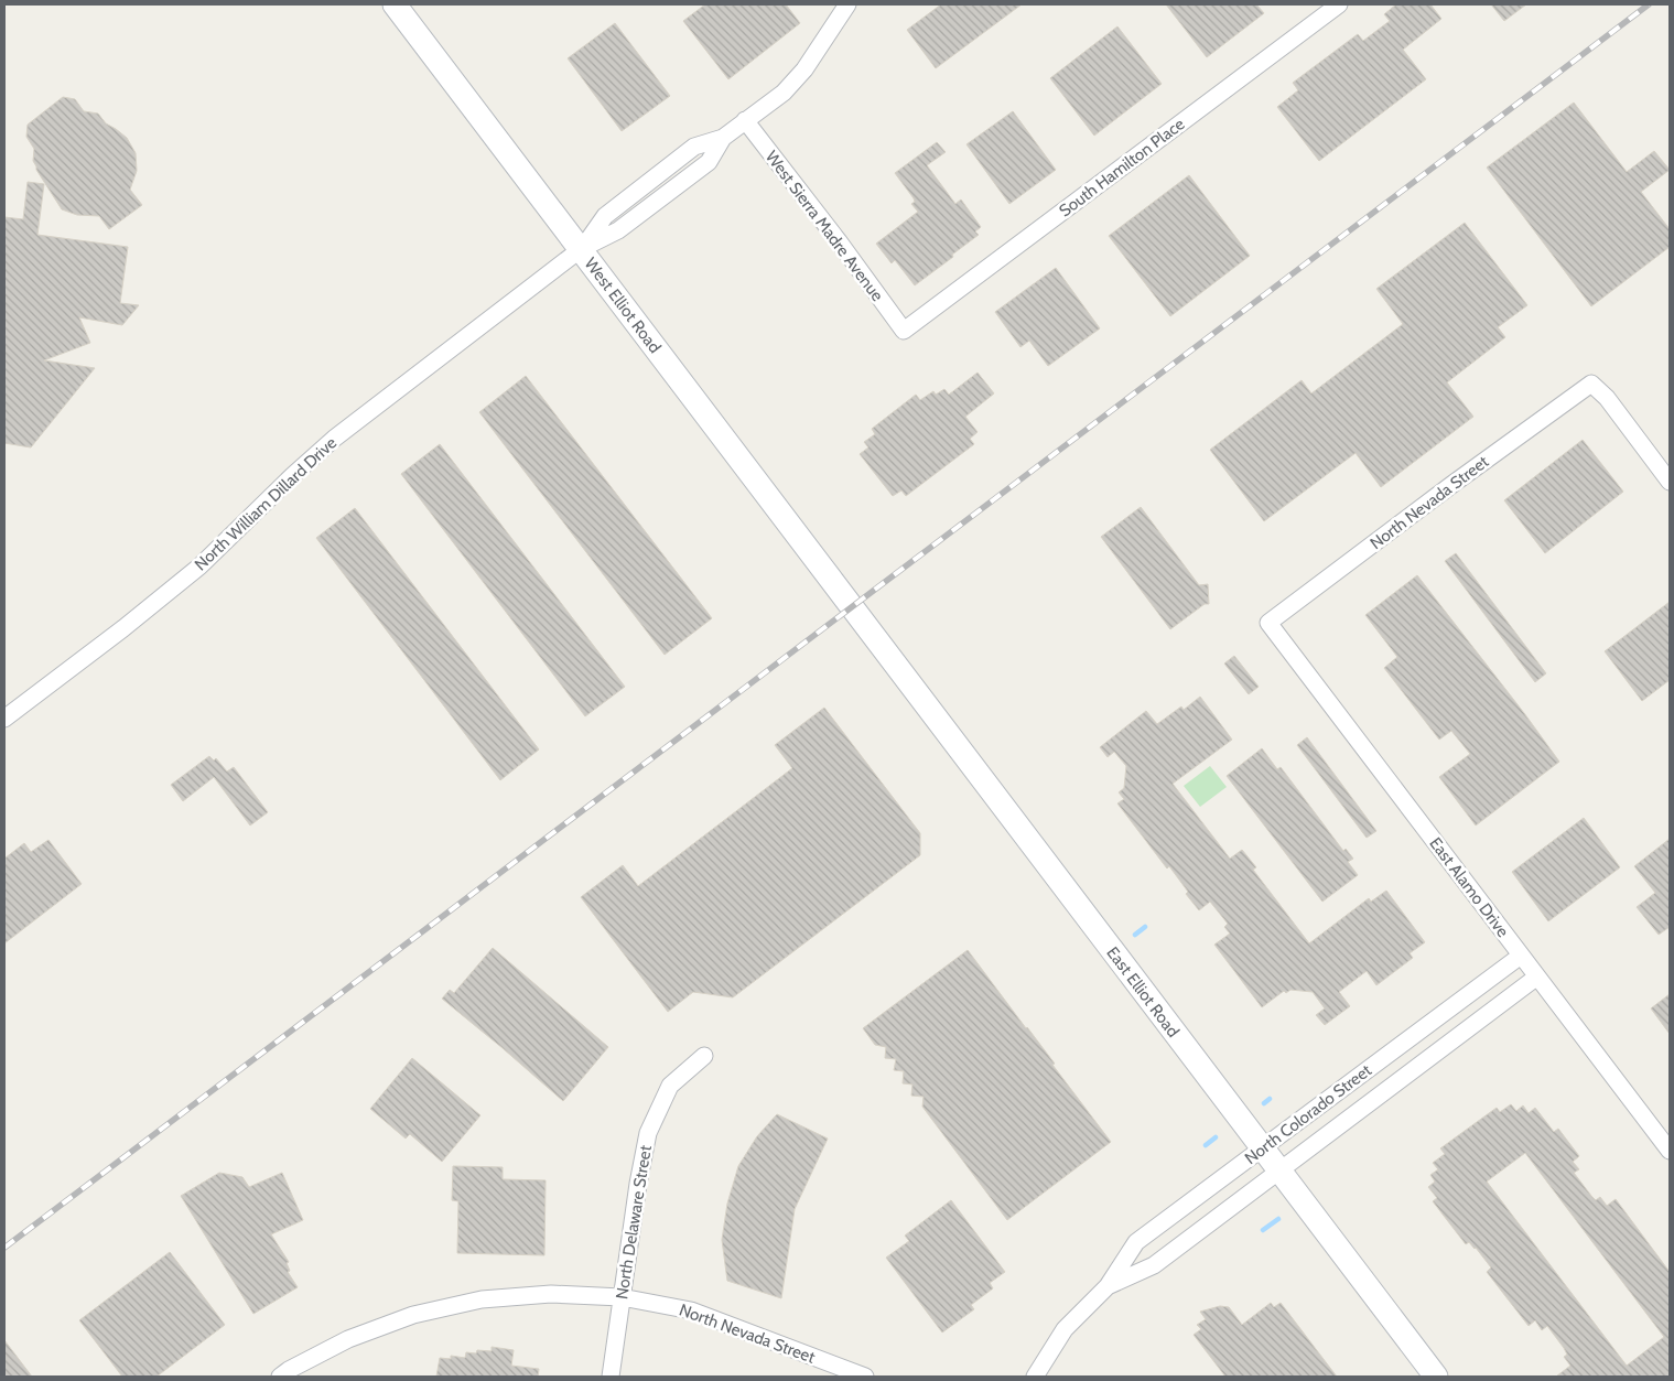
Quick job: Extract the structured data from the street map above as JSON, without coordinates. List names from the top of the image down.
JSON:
{
  "streets": {
    "main road": ["West Elliot Road", "East Elliot Road"],
    "street": [
      "South Hamilton Place",
      "West Sierra Madre Avenue",
      "North Nevada Street",
      "North William Dillard Drive",
      "East Alamo Drive",
      "North Colorado Street",
      "North Delaware Street"
    ]
  },
  "crossings": [
    ["South Hamilton Place", "West Sierra Madre Avenue"],
    ["West Sierra Madre Avenue", "North William Dillard Drive"],
    ["West Elliot Road", "North William Dillard Drive"],
    ["West Elliot Road", "East Elliot Road"],
    ["North Nevada Street", "East Alamo Drive"],
    ["North Nevada Street", "North Delaware Street"],
    ["East Alamo Drive", "North Colorado Street"],
    ["East Elliot Road", "North Colorado Street"]
  ]
}
